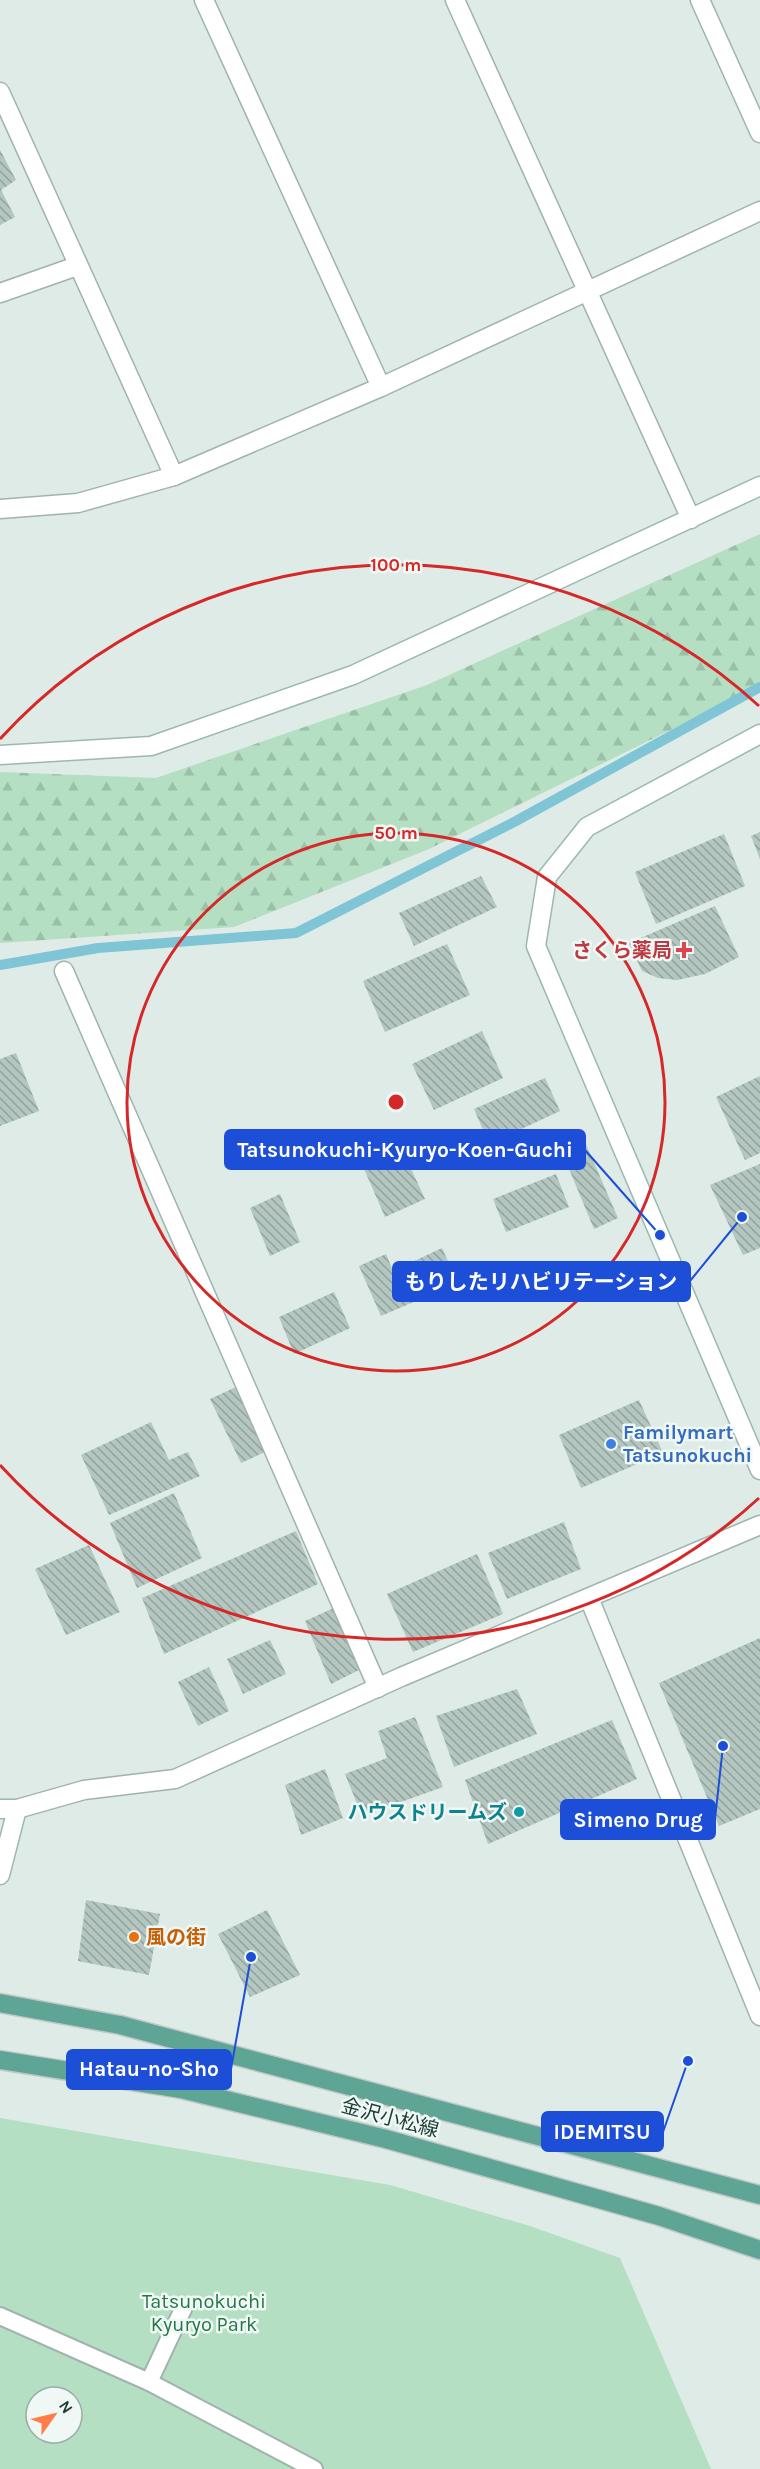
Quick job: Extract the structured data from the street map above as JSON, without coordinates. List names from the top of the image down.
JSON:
{
  "streets": {
    "main road": ["金沢小松線"]
  },
  "parks": ["Tatsunokuchi Kyuryo Park"],
  "places": {
    "health": ["さくら薬局"],
    "other": [
      "もりしたリハビリテーション",
      "Tatsunokuchi-Kyuryo-Koen-Guchi",
      "Familymart Tatsunokuchi",
      "Simeno Drug",
      "ハウスドリームズ",
      "風の街",
      "Hatau-no-Sho",
      "IDEMITSU"
    ]
  },
  "north": "top right",
  "rings": ["100 m", "50 m"]
}
